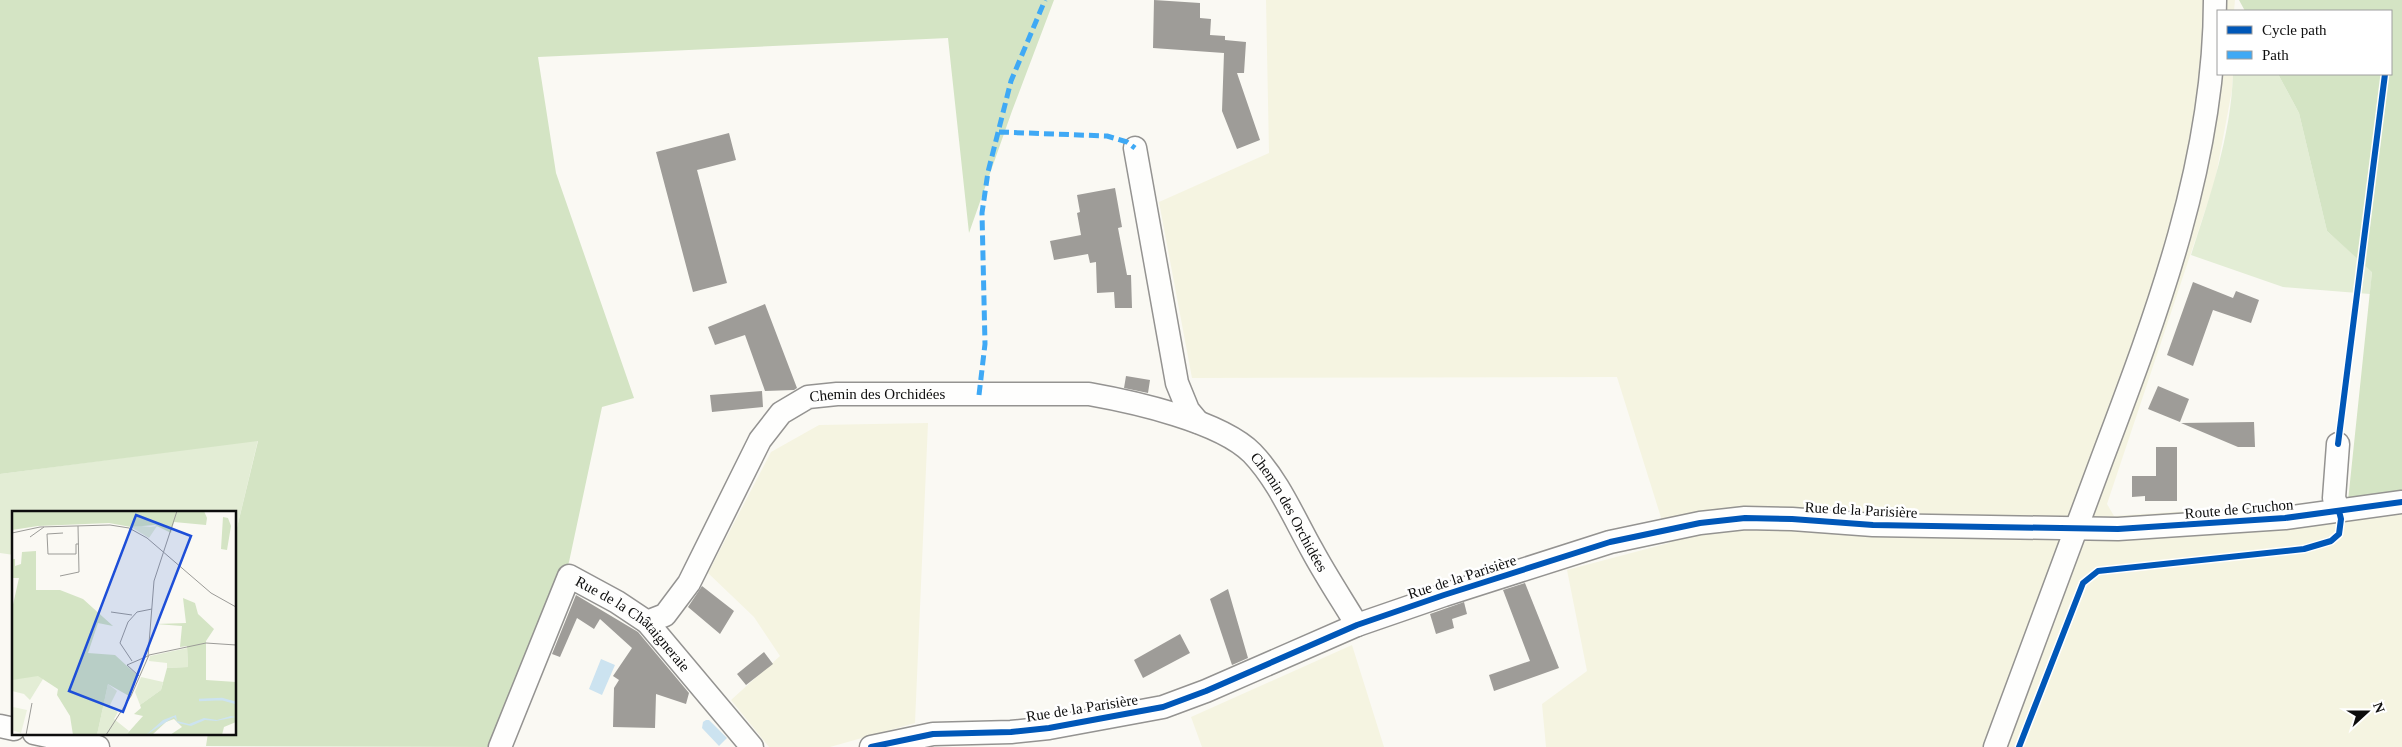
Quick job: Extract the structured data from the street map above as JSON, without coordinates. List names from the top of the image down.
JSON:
{
  "streets": {
    "street": [
      "Chemin des Orchidées",
      "Route de Cruchon",
      "Rue de la Parisière",
      "Rue de la Châtaigneraie"
    ]
  },
  "crossings": [
    ["Chemin des Orchidées", "Rue de la Parisière"],
    ["Chemin des Orchidées", "Rue de la Châtaigneraie"],
    ["Route de Cruchon", "Rue de la Parisière"]
  ],
  "legend": ["Cycle path", "Path"],
  "north": "right"
}
